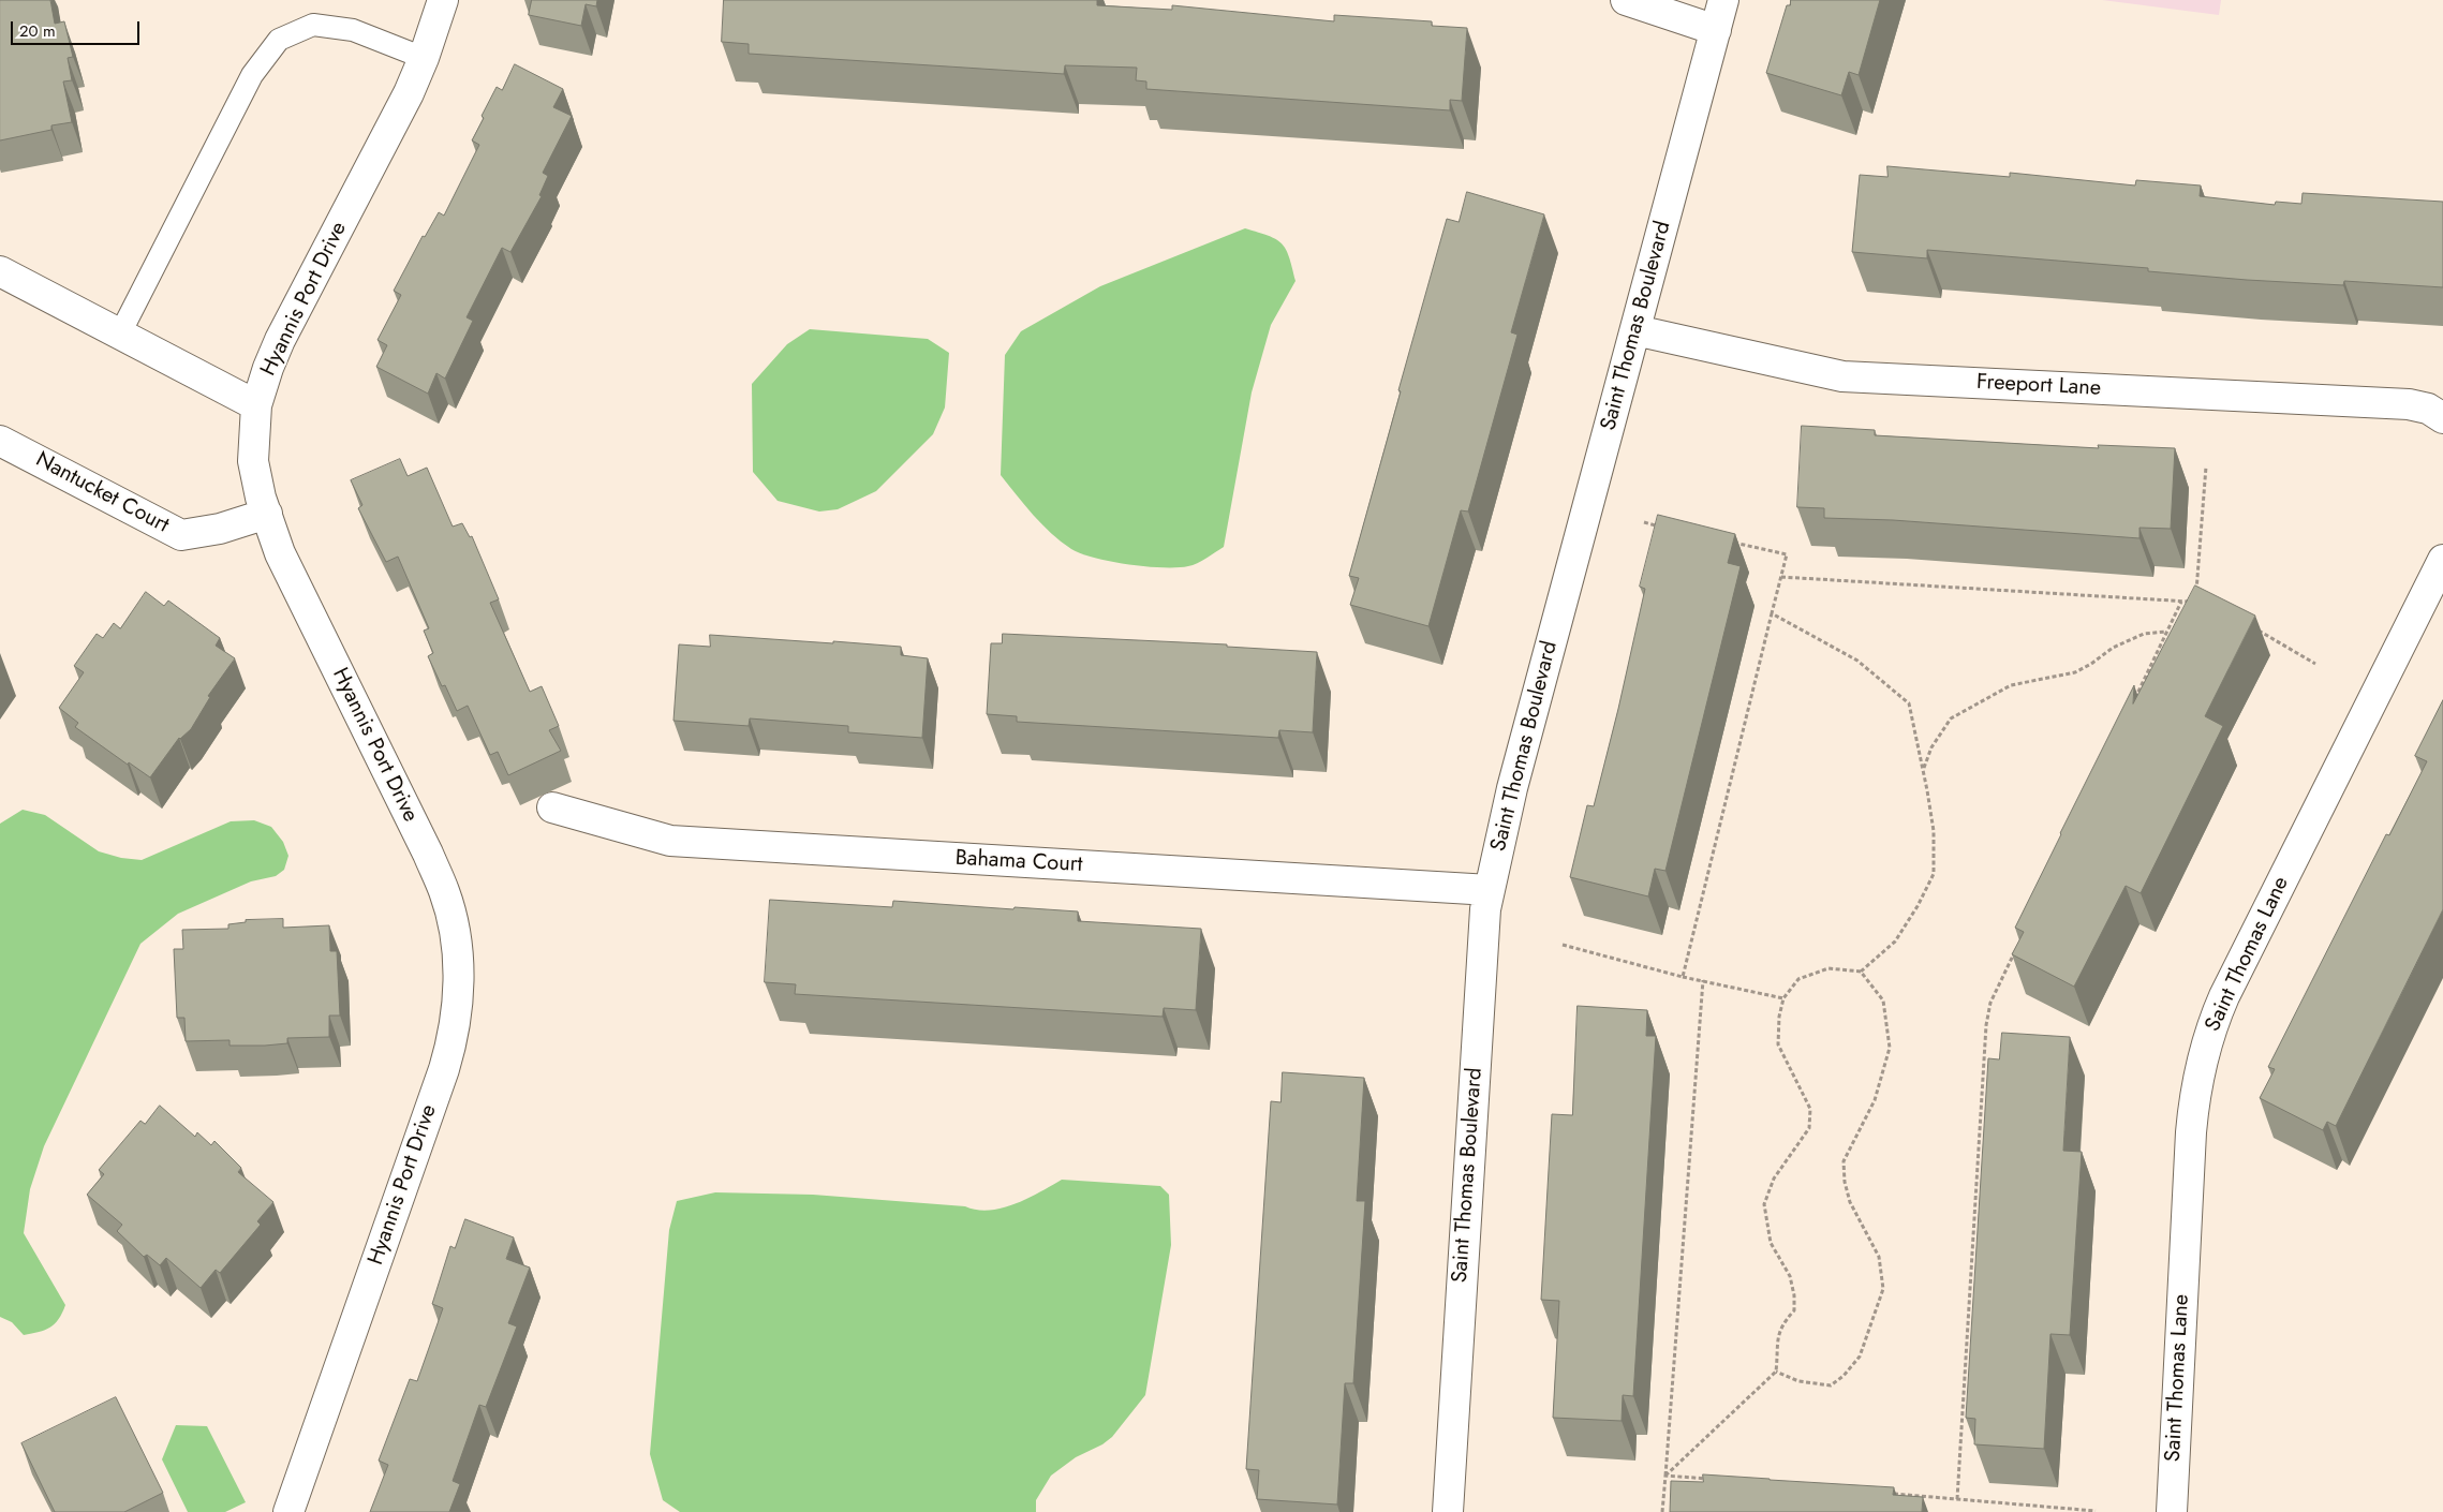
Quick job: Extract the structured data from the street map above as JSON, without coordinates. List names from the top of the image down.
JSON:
{
  "streets": {
    "street": [
      "Hyannis Port Drive",
      "Saint Thomas Boulevard",
      "Freeport Lane",
      "Nantucket Court",
      "Bahama Court",
      "Saint Thomas Lane"
    ]
  },
  "crossings": [
    ["Hyannis Port Drive", "Nantucket Court"],
    ["Saint Thomas Boulevard", "Freeport Lane"],
    ["Saint Thomas Boulevard", "Bahama Court"]
  ],
  "scale_bar": "20 m"
}
